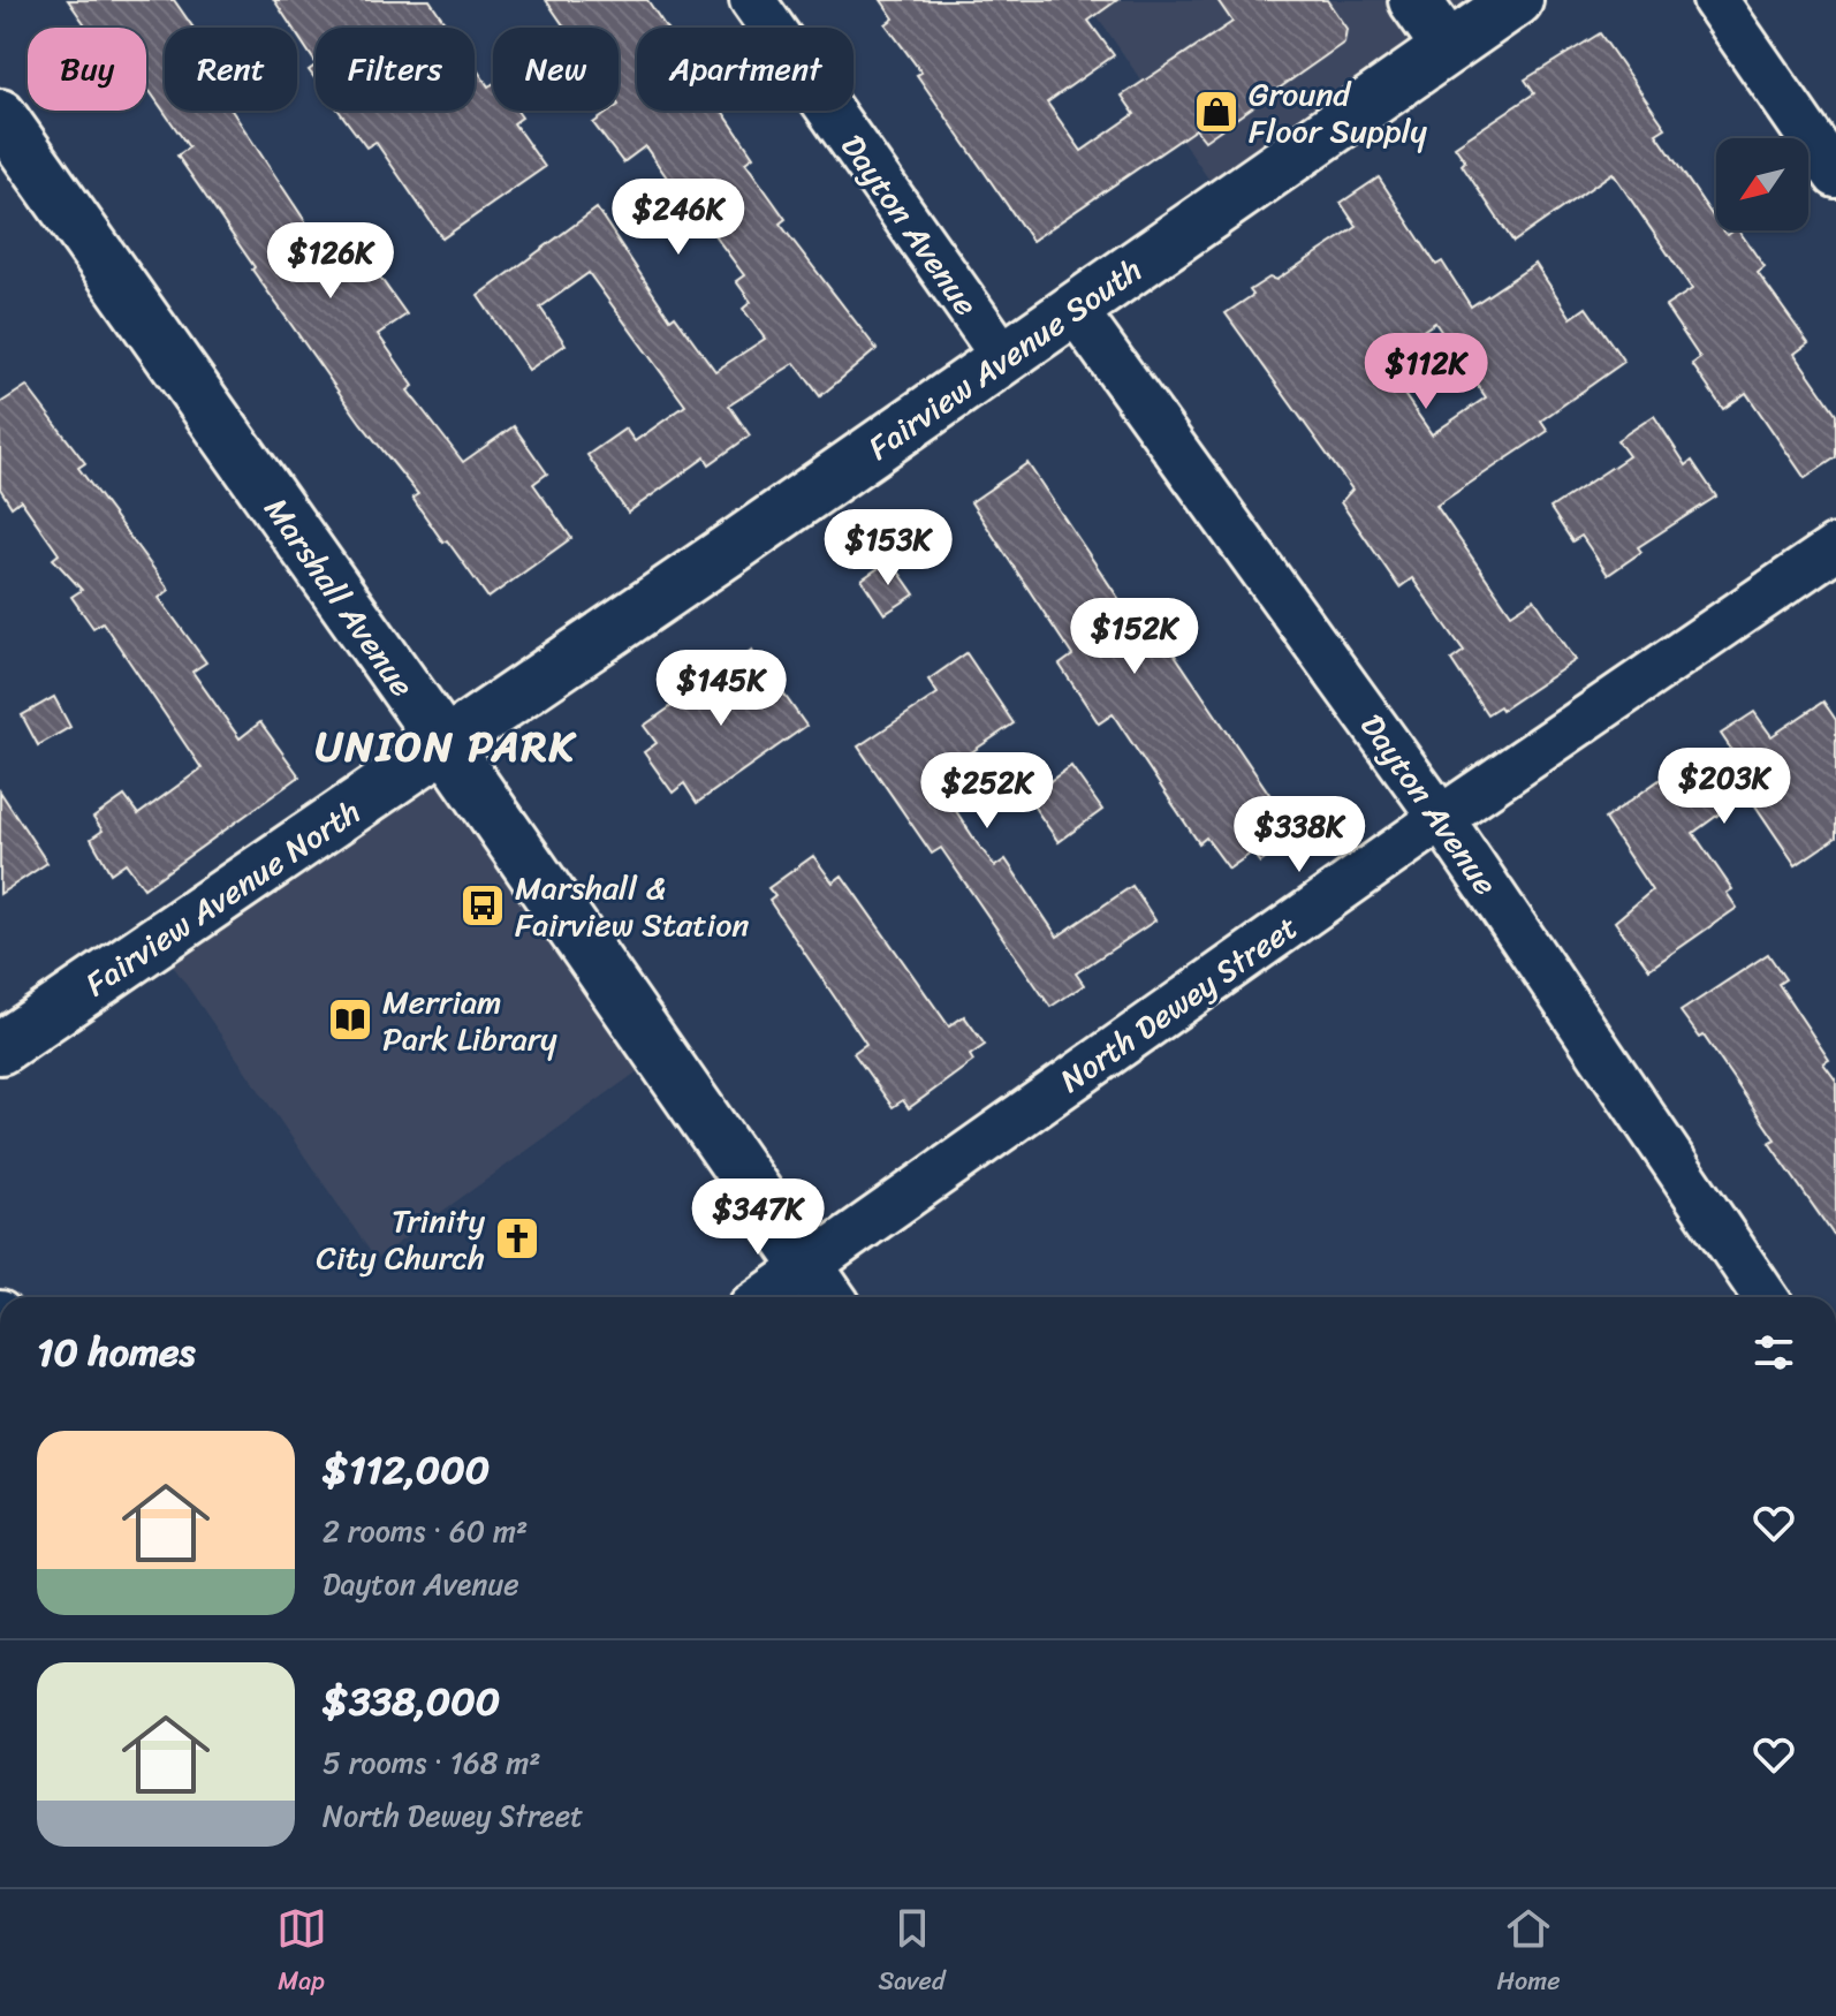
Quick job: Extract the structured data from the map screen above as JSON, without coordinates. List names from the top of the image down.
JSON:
{
  "streets": {
    "street": [
      "Dayton Avenue",
      "Fairview Avenue South",
      "Marshall Avenue",
      "Fairview Avenue North",
      "North Dewey Street"
    ]
  },
  "crossings": [
    ["Dayton Avenue", "Fairview Avenue South"],
    ["Dayton Avenue", "North Dewey Street"],
    ["Fairview Avenue South", "Marshall Avenue"],
    ["Fairview Avenue South", "Fairview Avenue North"],
    ["Marshall Avenue", "Fairview Avenue North"],
    ["Marshall Avenue", "North Dewey Street"]
  ],
  "districts": ["UNION PARK"],
  "places": {
    "shop": ["Ground Floor Supply"],
    "bus stop": ["Marshall & Fairview Station"],
    "library": ["Merriam Park Library"],
    "church": ["Trinity City Church"]
  },
  "north": "bottom left",
  "page": {
    "chip": [
      "Buy",
      "Rent",
      "Filters",
      "New",
      "Apartment"
    ],
    "price": [
      "$246K",
      "$126K",
      "$112K",
      "$153K",
      "$152K",
      "$145K",
      "$203K",
      "$252K",
      "$338K",
      "$347K"
    ],
    "heading": "10 homes",
    "list": [
      {
        "name": "$112,000",
        "note": "2 rooms · 60 m² · Dayton Avenue"
      },
      {
        "name": "$338,000",
        "note": "5 rooms · 168 m² · North Dewey Street"
      }
    ],
    "tabs": ["Map", "Saved", "Home"]
  }
}
